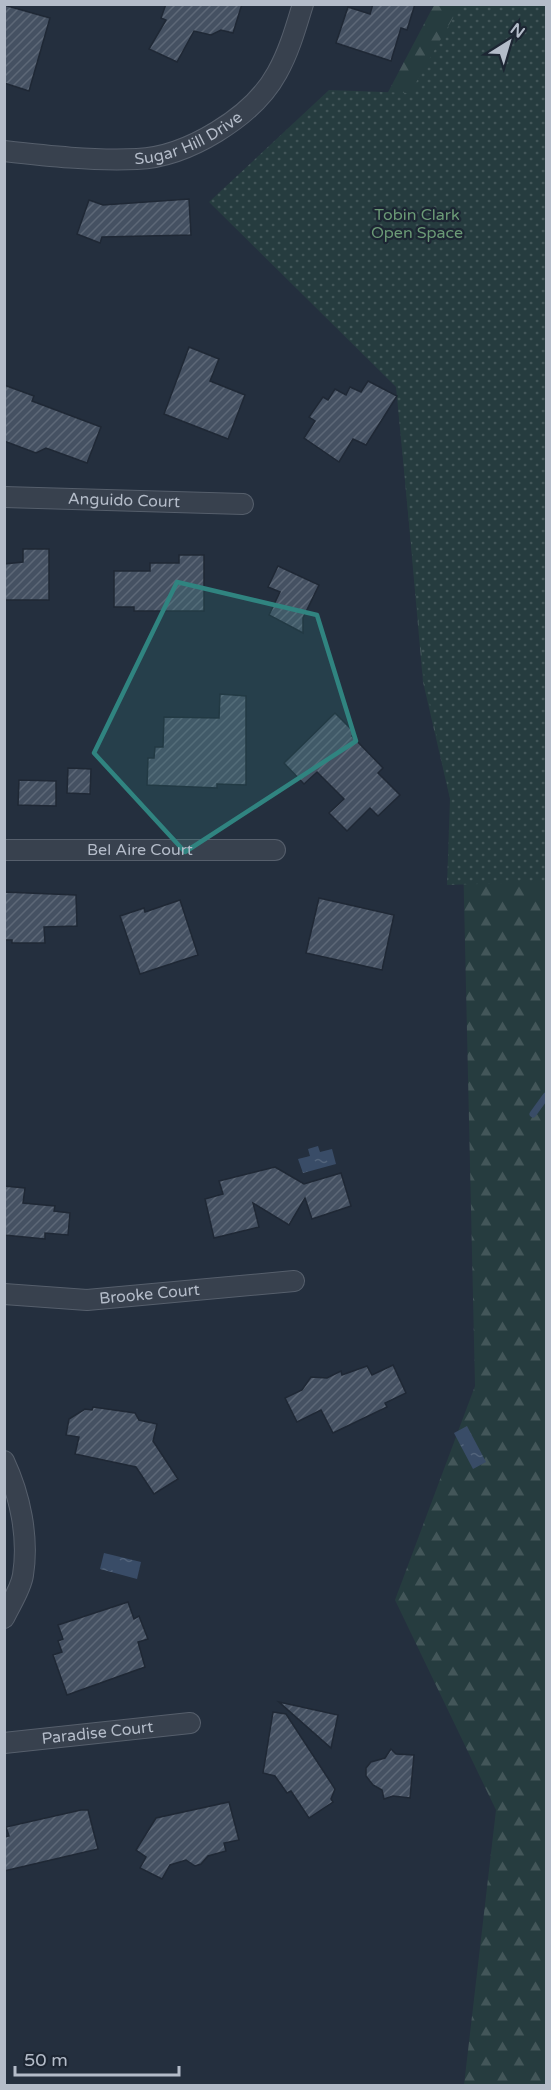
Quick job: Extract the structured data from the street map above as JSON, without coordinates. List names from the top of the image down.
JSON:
{
  "streets": {
    "street": [
      "Sugar Hill Drive",
      "Anguido Court",
      "Bel Aire Court",
      "Brooke Court",
      "Paradise Court"
    ]
  },
  "parks": ["Tobin Clark Open Space"],
  "scale_bar": "50 m",
  "north": "top right"
}
